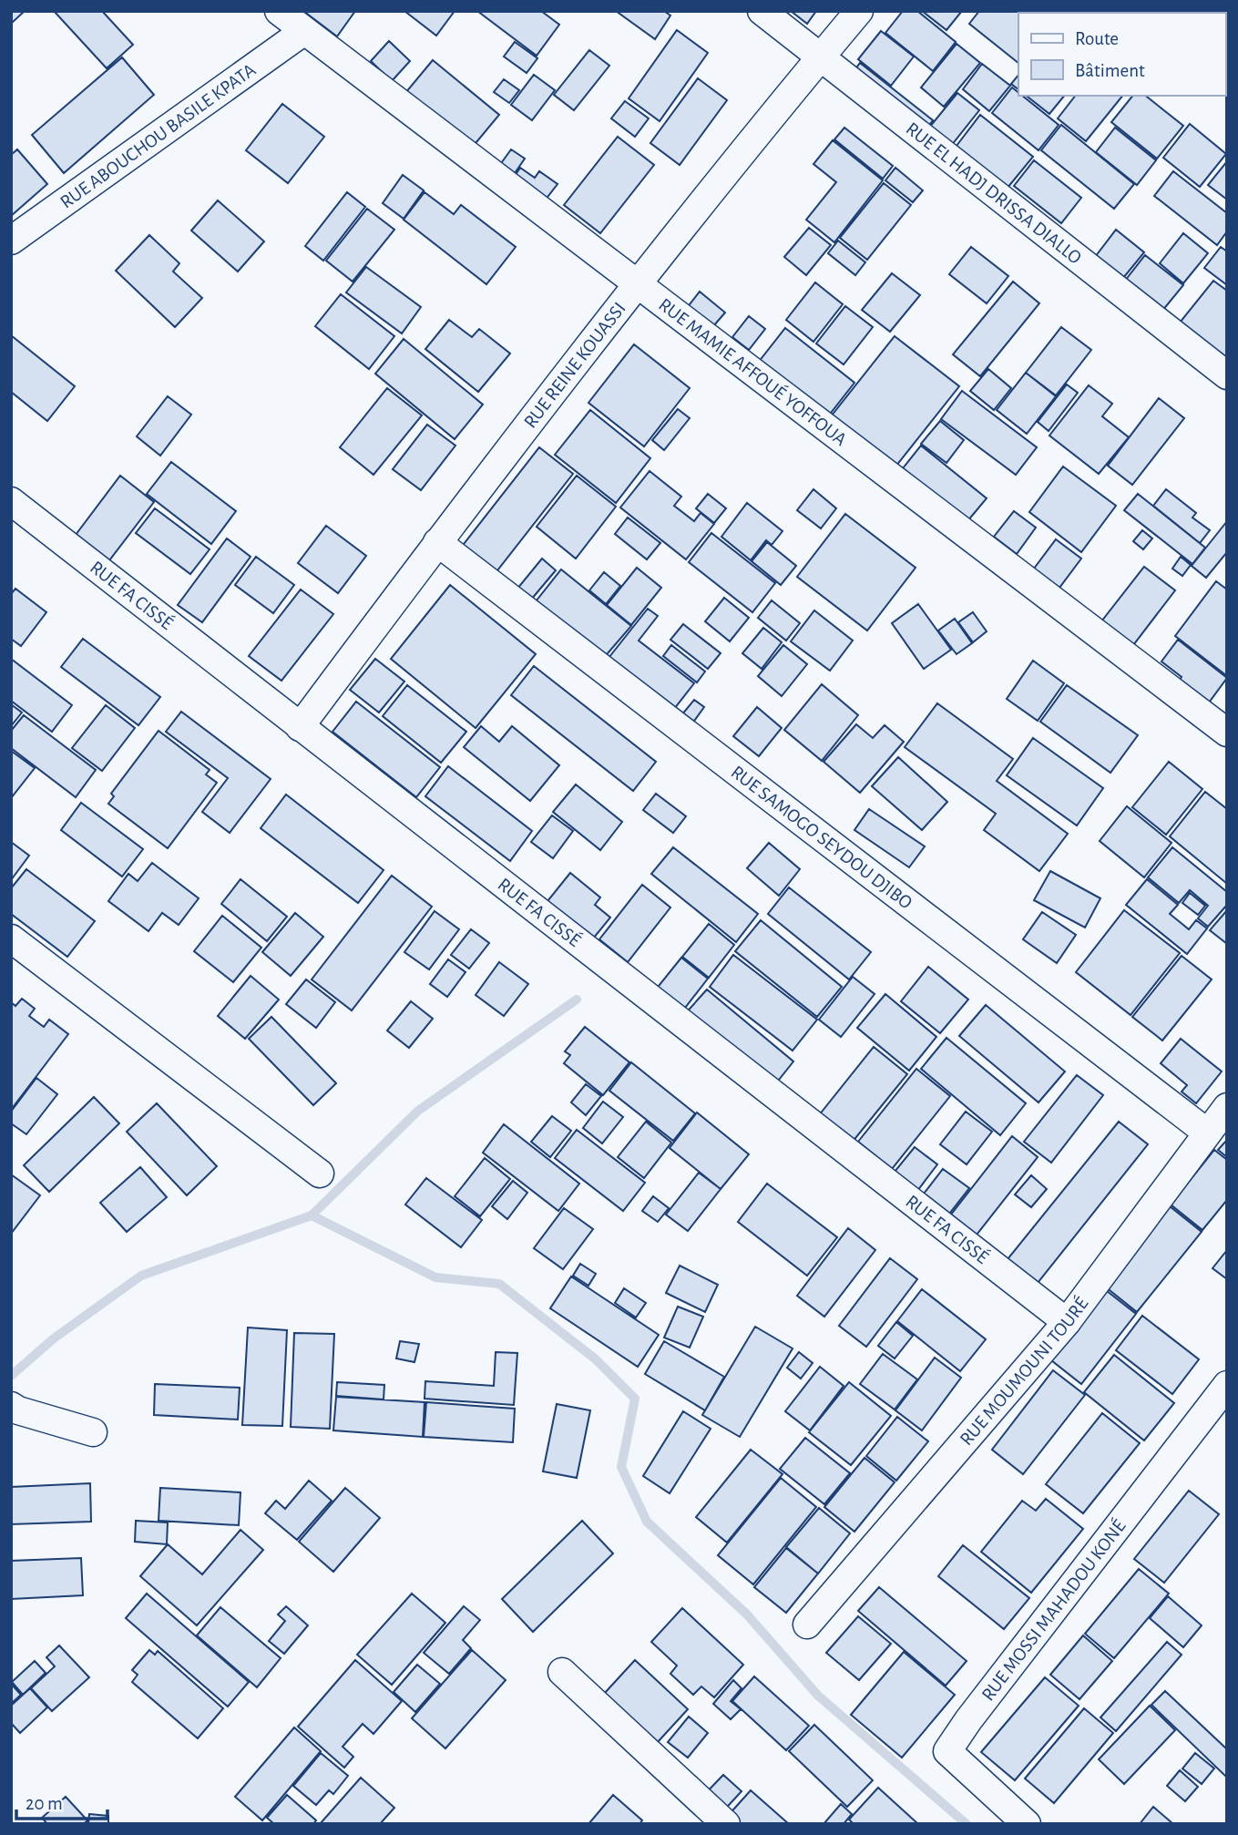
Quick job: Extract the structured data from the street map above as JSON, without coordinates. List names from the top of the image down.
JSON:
{
  "streets": {
    "street": [
      "RUE ABOUCHOU BASILE KPATA",
      "RUE EL HADJ DRISSA DIALLO",
      "RUE REINE KOUASSI",
      "RUE MAMIE AFFOUÉ YOFFOUA",
      "RUE FA CISSÉ",
      "RUE SAMOGO SEYDOU DJIBO",
      "RUE MOUMOUNI TOURÉ",
      "RUE MOSSI MAHADOU KONÉ"
    ]
  },
  "crossings": [
    ["RUE ABOUCHOU BASILE KPATA", "RUE MAMIE AFFOUÉ YOFFOUA"],
    ["RUE EL HADJ DRISSA DIALLO", "RUE REINE KOUASSI"],
    ["RUE REINE KOUASSI", "RUE MAMIE AFFOUÉ YOFFOUA"],
    ["RUE REINE KOUASSI", "RUE FA CISSÉ"],
    ["RUE REINE KOUASSI", "RUE SAMOGO SEYDOU DJIBO"],
    ["RUE FA CISSÉ", "RUE MOUMOUNI TOURÉ"],
    ["RUE SAMOGO SEYDOU DJIBO", "RUE MOUMOUNI TOURÉ"]
  ],
  "legend": ["Route", "Bâtiment"],
  "scale_bar": "20 m"
}
